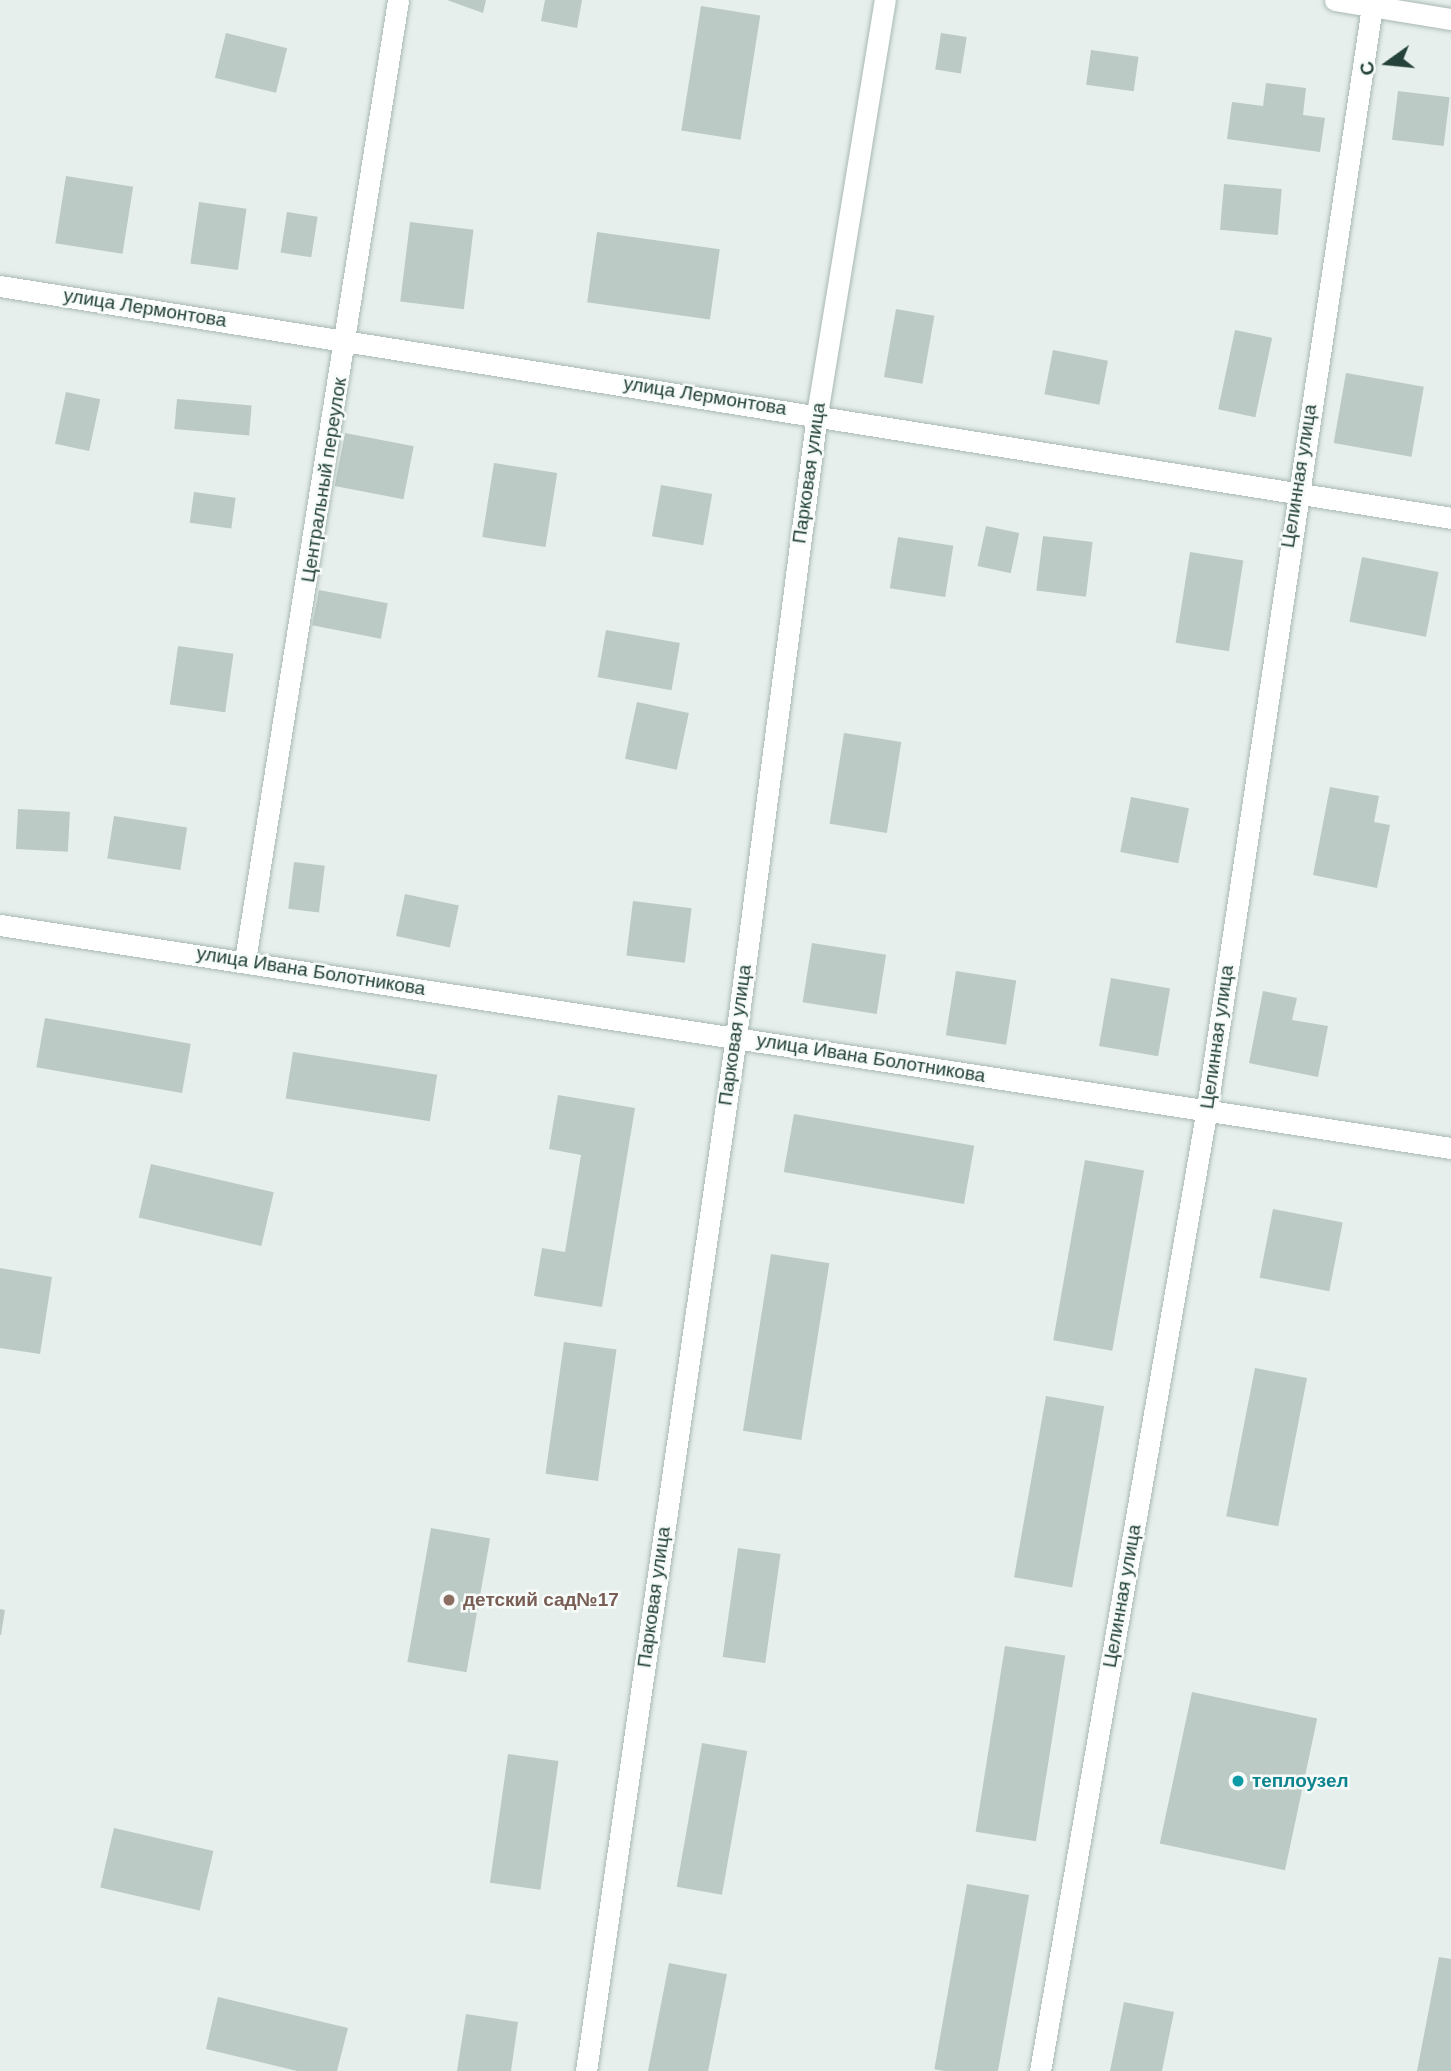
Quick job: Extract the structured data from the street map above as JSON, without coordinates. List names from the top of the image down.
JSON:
{
  "streets": {
    "street": [
      "улица Лермонтова",
      "Парковая улица",
      "Целинная улица",
      "Центральный переулок",
      "улица Ивана Болотникова"
    ]
  },
  "crossings": [
    ["улица Лермонтова", "Парковая улица"],
    ["улица Лермонтова", "Целинная улица"],
    ["улица Лермонтова", "Центральный переулок"],
    ["Парковая улица", "улица Ивана Болотникова"],
    ["Целинная улица", "улица Ивана Болотникова"],
    ["Центральный переулок", "улица Ивана Болотникова"]
  ],
  "places": ["детский сад№17", "теплоузел"],
  "north": "left"
}
